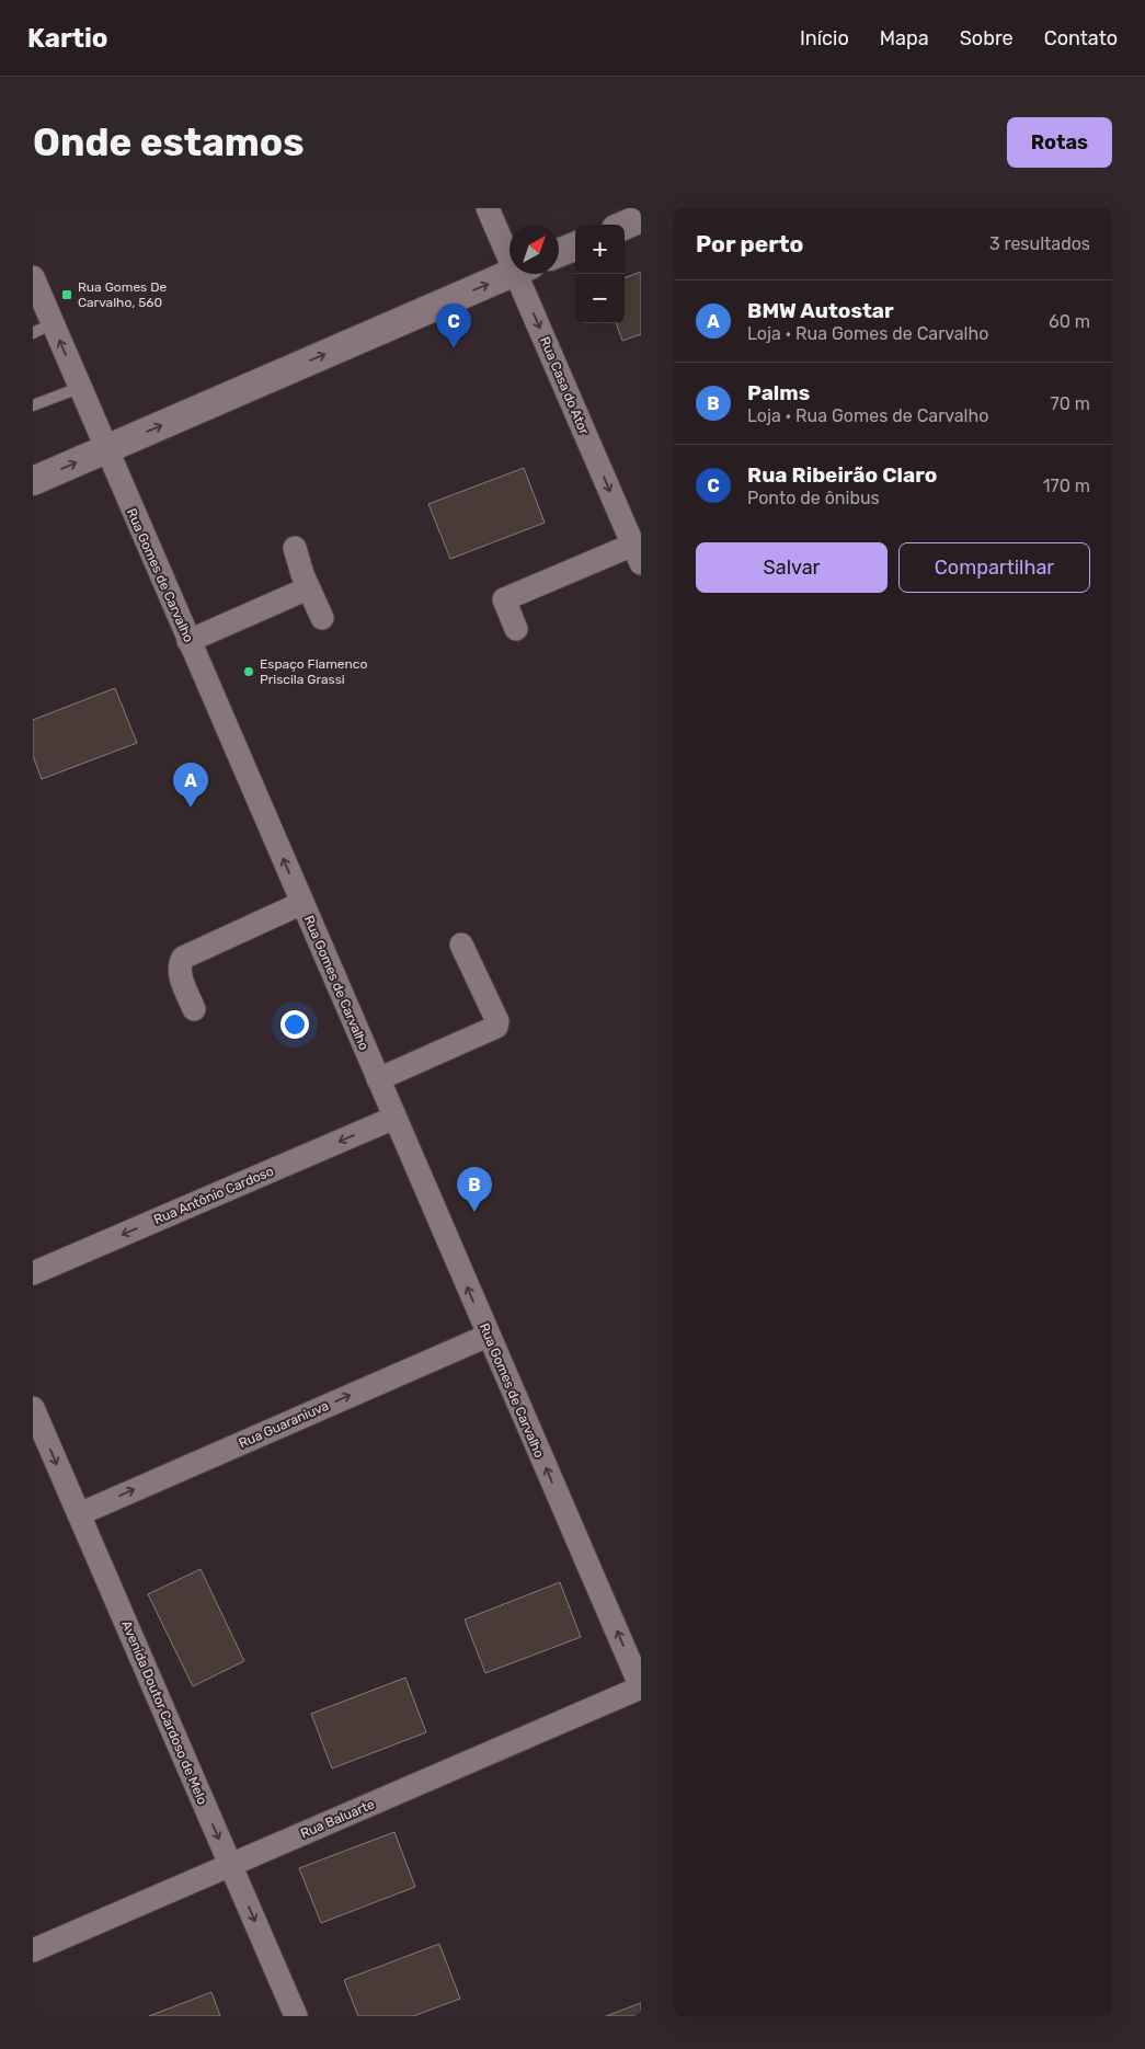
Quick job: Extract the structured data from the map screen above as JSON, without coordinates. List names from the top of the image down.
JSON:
{
  "streets": {
    "street": [
      "Rua Casa do Ator",
      "Rua Gomes de Carvalho",
      "Rua Antônio Cardoso",
      "Rua Guaraniuva",
      "Avenida Doutor Cardoso de Melo",
      "Rua Baluarte"
    ]
  },
  "crossings": [
    ["Rua Gomes de Carvalho", "Rua Antônio Cardoso"],
    ["Rua Gomes de Carvalho", "Rua Guaraniuva"],
    ["Rua Gomes de Carvalho", "Rua Baluarte"],
    ["Rua Guaraniuva", "Avenida Doutor Cardoso de Melo"],
    ["Avenida Doutor Cardoso de Melo", "Rua Baluarte"]
  ],
  "one_way": [
    "Rua Casa do Ator",
    "Rua Gomes de Carvalho",
    "Rua Antônio Cardoso",
    "Rua Guaraniuva",
    "Avenida Doutor Cardoso de Melo"
  ],
  "places": {
    "transit": ["Rua Gomes De Carvalho, 560"],
    "other": ["Espaço Flamenco Priscila Grassi"]
  },
  "north": "top right",
  "page": {
    "header": "Kartio",
    "nav": [
      "Início",
      "Mapa",
      "Sobre",
      "Contato"
    ],
    "buttons": [
      "Rotas",
      ["Salvar", "Compartilhar"]
    ],
    "title": "Onde estamos",
    "heading": ["Por perto", "3 resultados"],
    "map_buttons": ["+", "−"],
    "list": [
      {
        "mark": "A",
        "name": "BMW Autostar",
        "note": "Loja · Rua Gomes de Carvalho",
        "value": "60 m"
      },
      {
        "mark": "B",
        "name": "Palms",
        "note": "Loja · Rua Gomes de Carvalho",
        "value": "70 m"
      },
      {
        "mark": "C",
        "name": "Rua Ribeirão Claro",
        "note": "Ponto de ônibus",
        "value": "170 m"
      }
    ],
    "pins": ["C", "A", "B"]
  }
}
